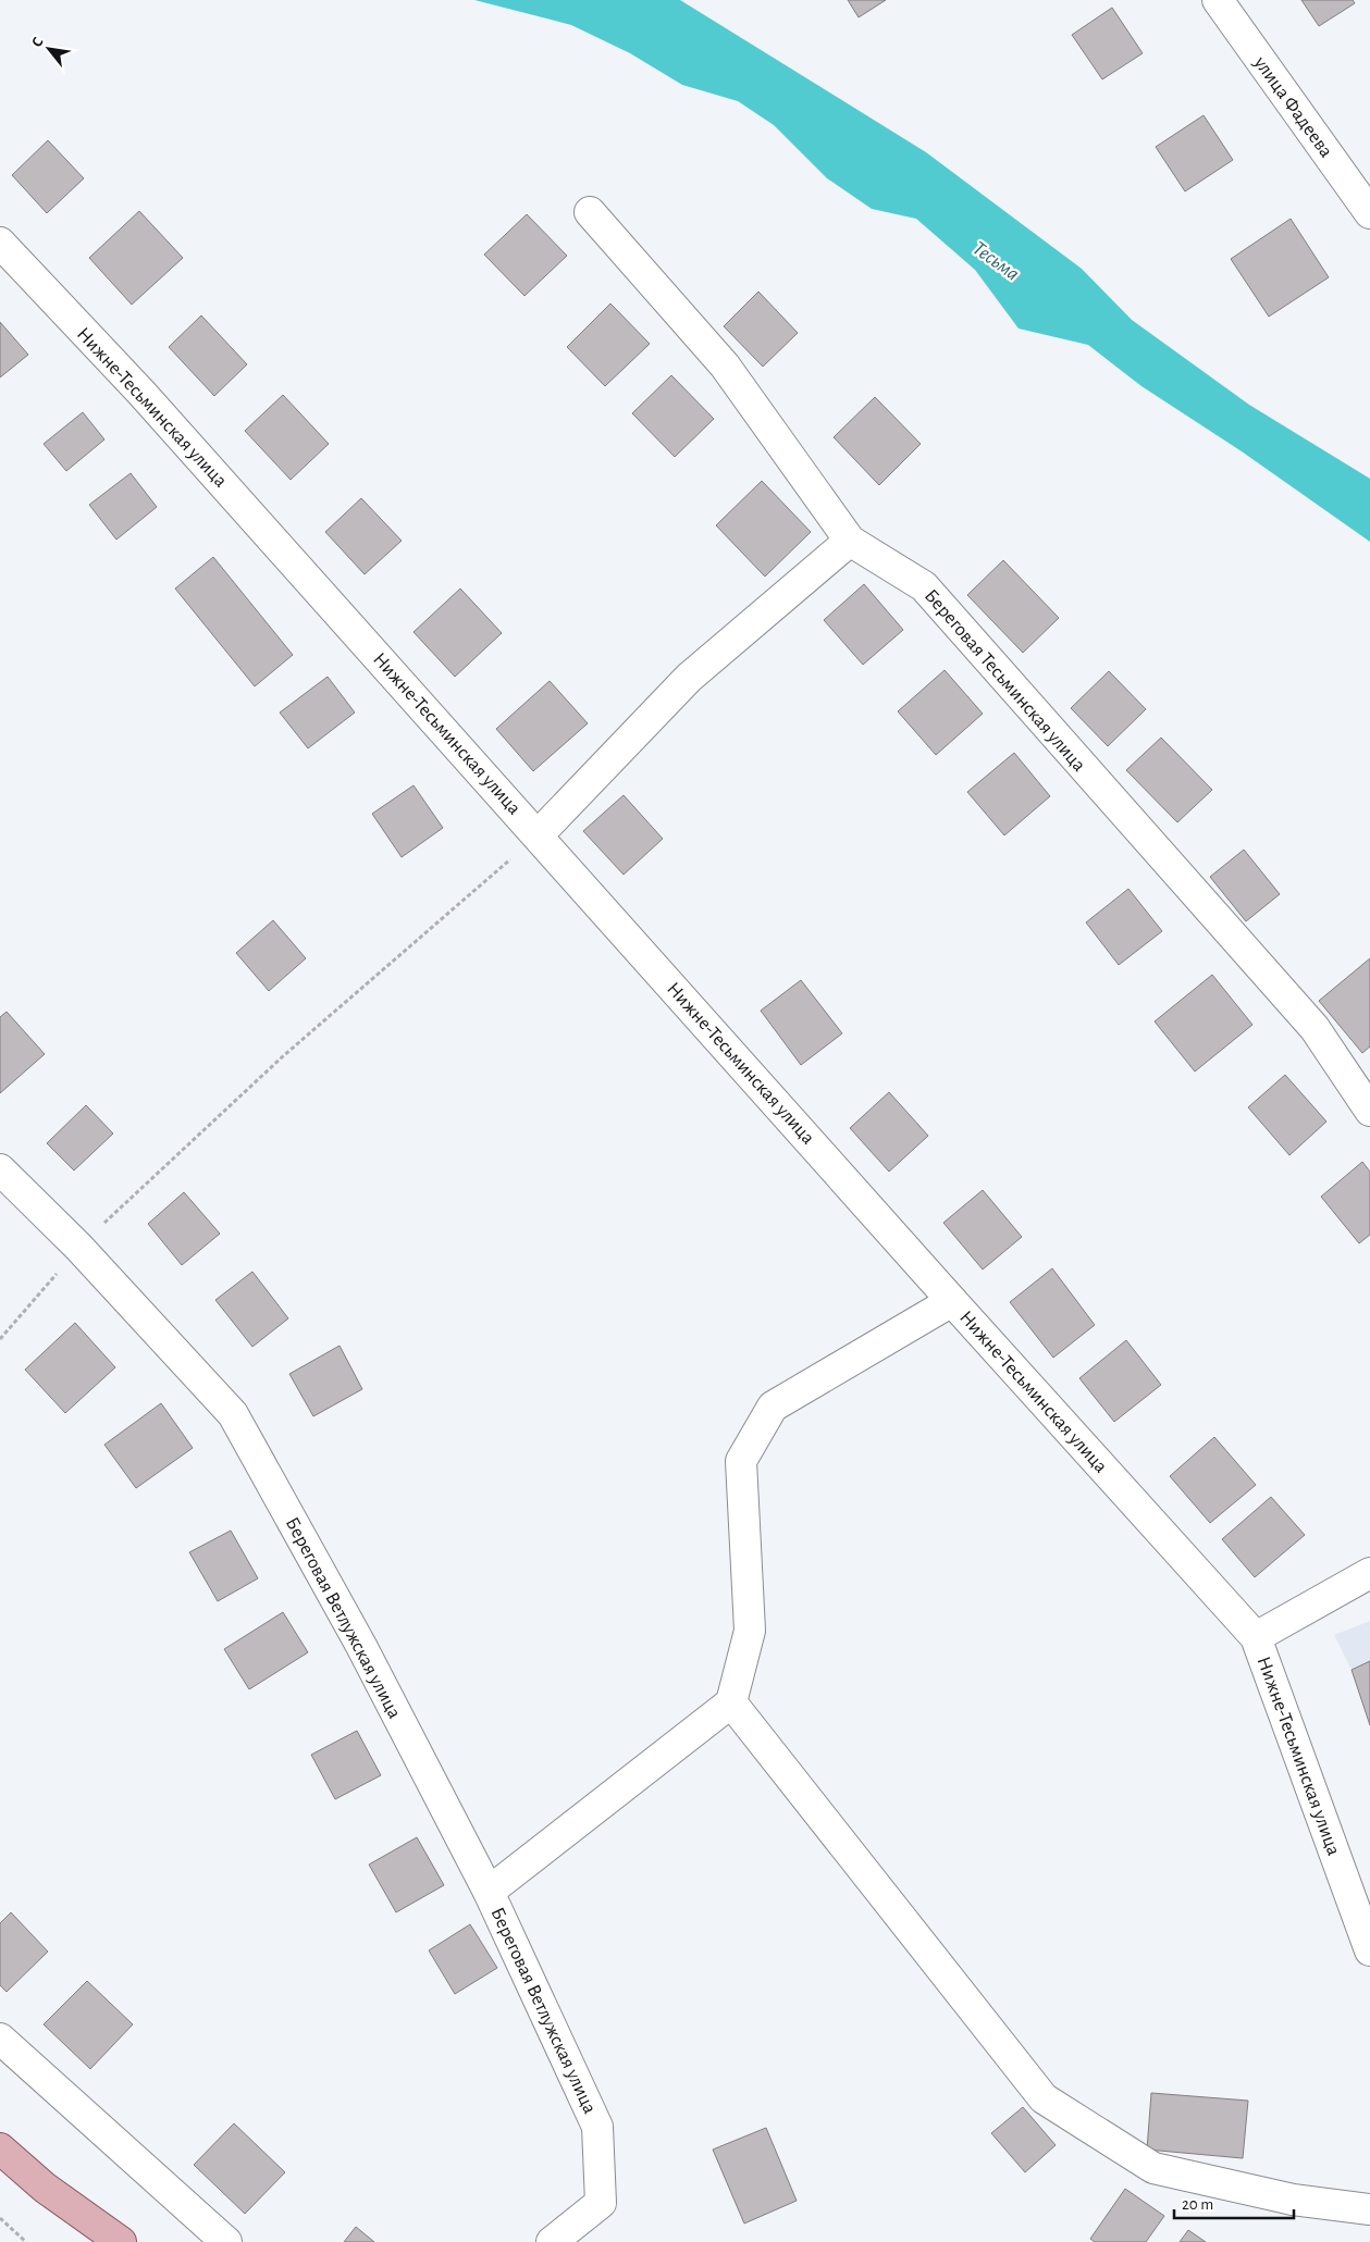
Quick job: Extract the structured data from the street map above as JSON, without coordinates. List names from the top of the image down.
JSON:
{
  "streets": {
    "street": [
      "улица Фадеева",
      "Нижне-Тесьминская улица",
      "Береговая Тесьминская улица",
      "Береговая Ветлужская улица"
    ]
  },
  "water": ["Тесьма"],
  "scale_bar": "20 m",
  "north": "top left"
}
